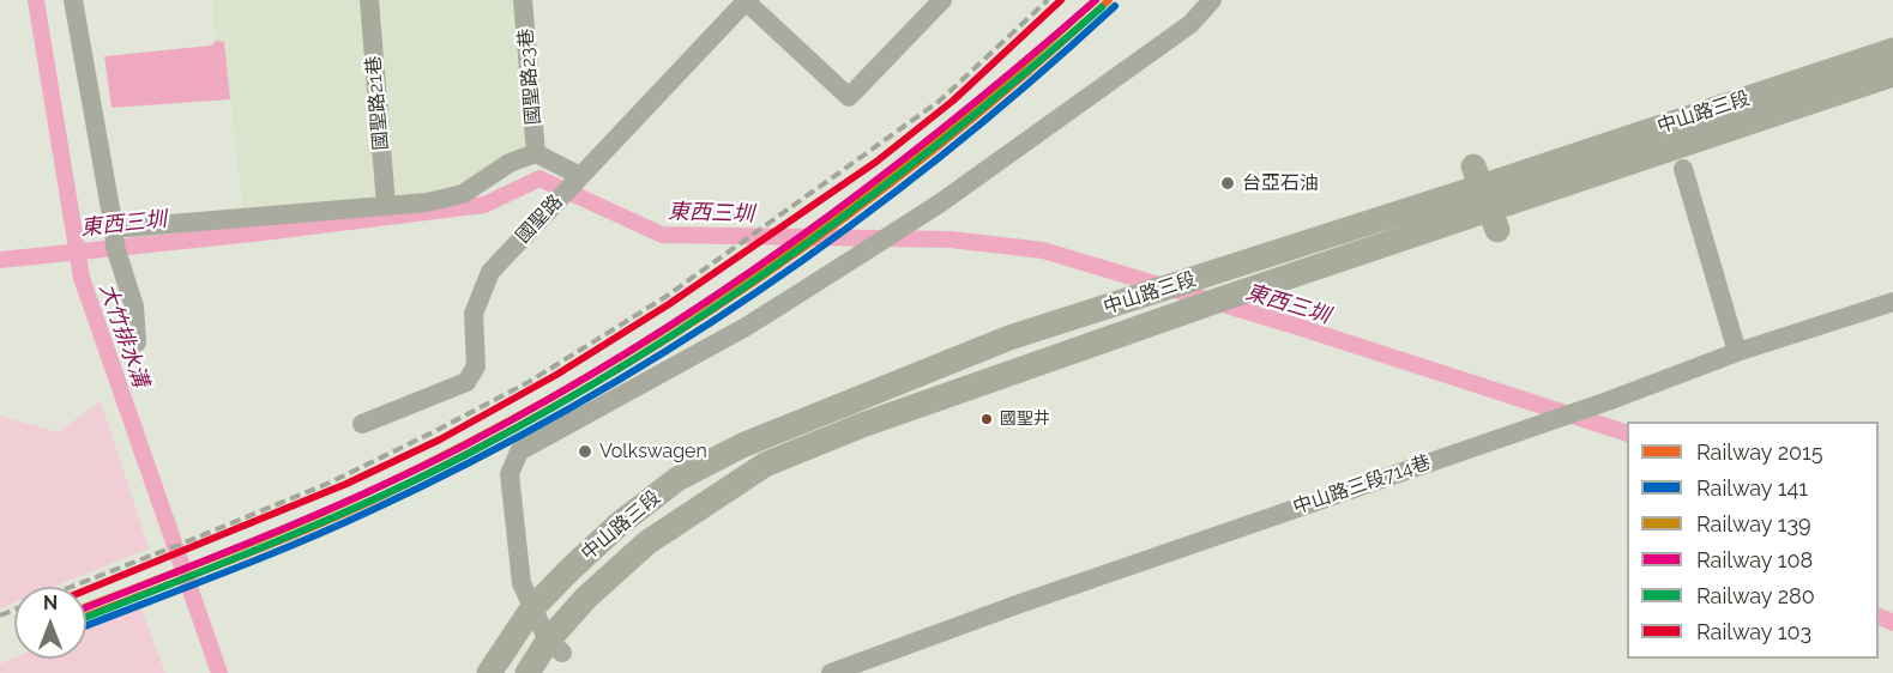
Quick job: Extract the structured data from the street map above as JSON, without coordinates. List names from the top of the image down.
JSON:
{
  "streets": {
    "main road": ["中山路三段"],
    "street": [
      "國聖路23巷",
      "國聖路21巷",
      "國聖路",
      "中山路三段714巷"
    ]
  },
  "water": ["東西三圳", "大竹排水溝"],
  "places": ["台亞石油", "國聖井", "Volkswagen"],
  "lines": [
    "rail line 2015",
    "rail line 139",
    "rail line 108",
    "rail line 103",
    "rail line 141",
    "rail line 280"
  ],
  "legend": [
    "Railway 2015",
    "Railway 141",
    "Railway 139",
    "Railway 108",
    "Railway 280",
    "Railway 103"
  ],
  "north": "top"
}
